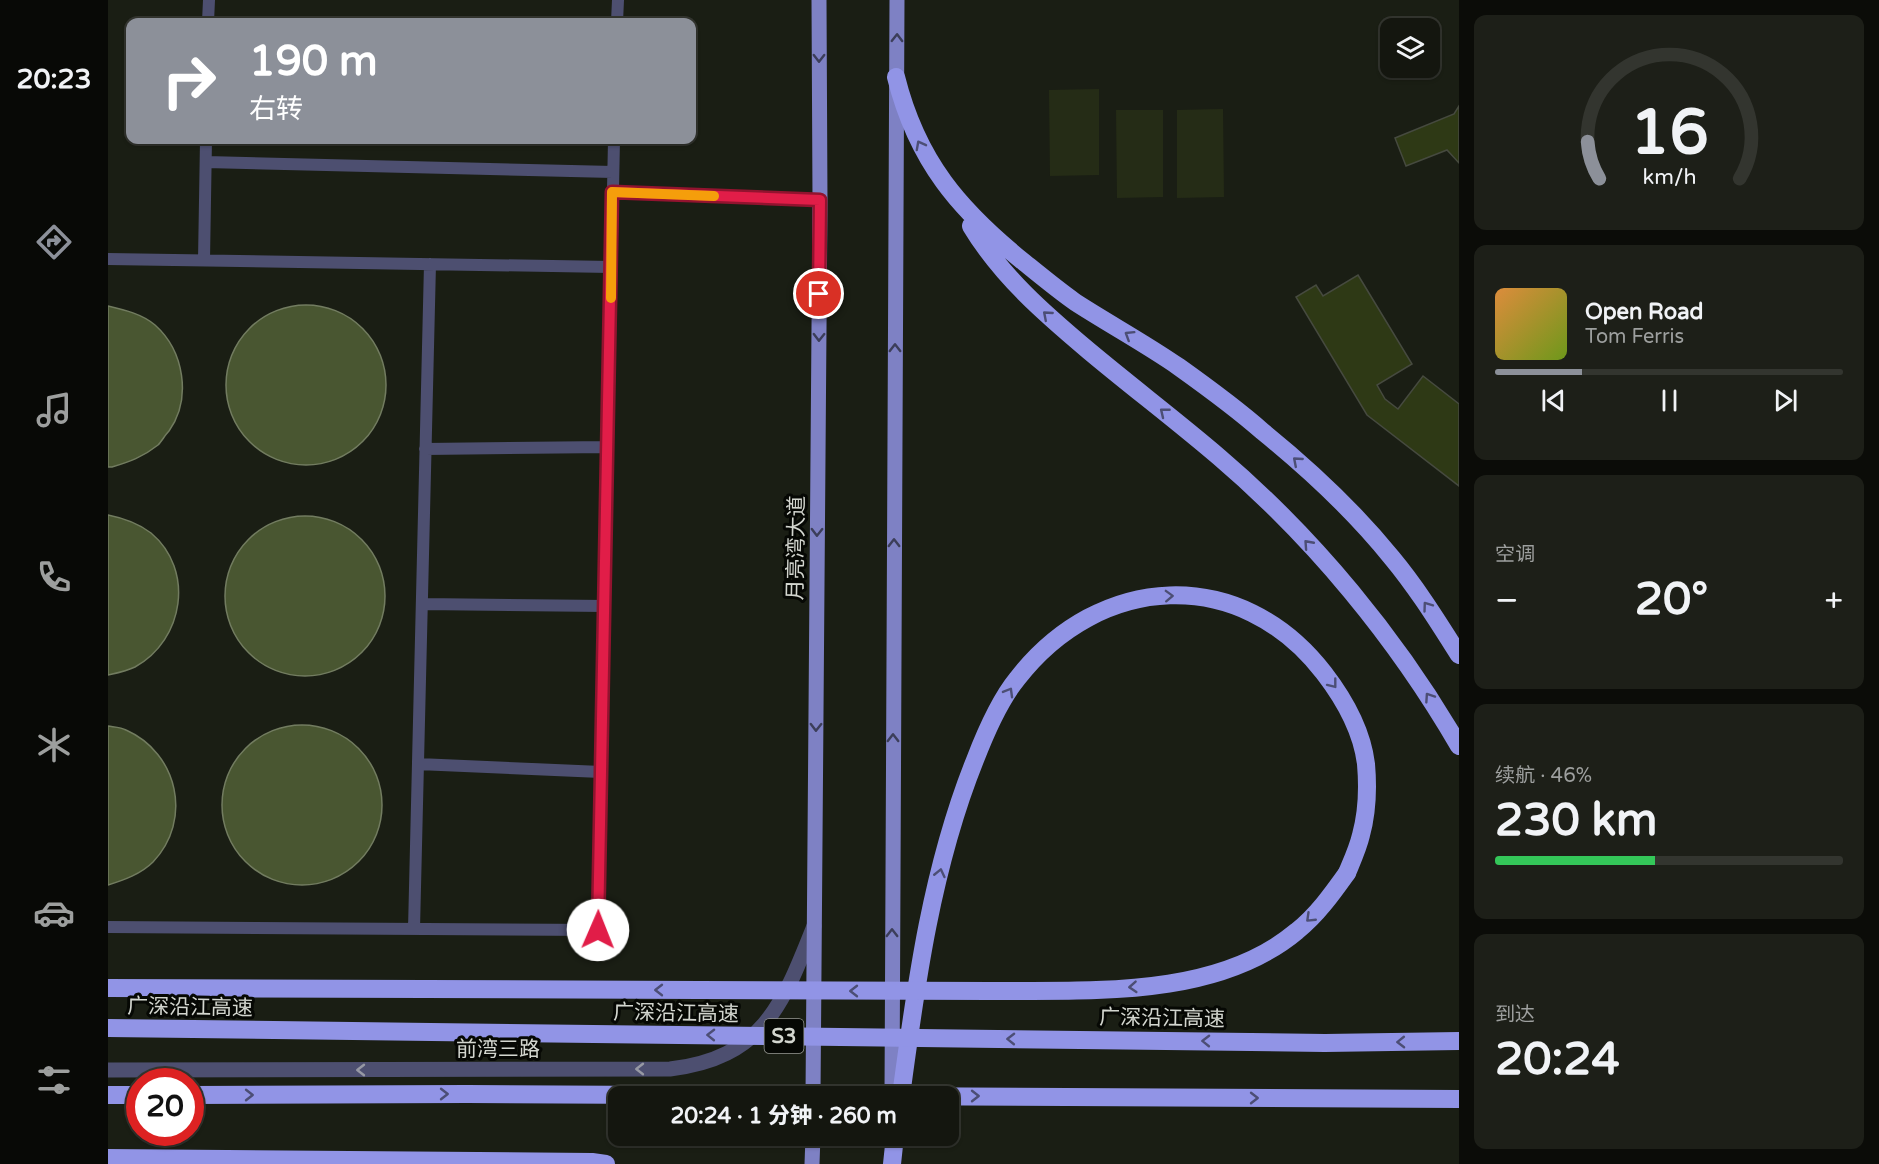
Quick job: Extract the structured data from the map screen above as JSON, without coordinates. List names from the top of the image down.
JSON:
{
  "streets": {
    "highway": ["广深沿江高速", "S3"],
    "main road": ["月亮湾大道"],
    "street": ["前湾三路"]
  },
  "crossings": [
    ["月亮湾大道", "前湾三路"]
  ],
  "one_way": ["前湾三路"],
  "page": {
    "tabs": "20:23",
    "turn": ["190 m", "右转"],
    "song": ["Open Road", "Tom Ferris"],
    "tile": [
      "空调",
      ["续航 · 46%", "230 km"],
      ["到达", "20:24"]
    ],
    "heat": ["−", "20°", "+"],
    "limit": "20",
    "trip": "20:24 · 1 分钟 · 260 m",
    "gauge": ["16", "km/h"]
  }
}
